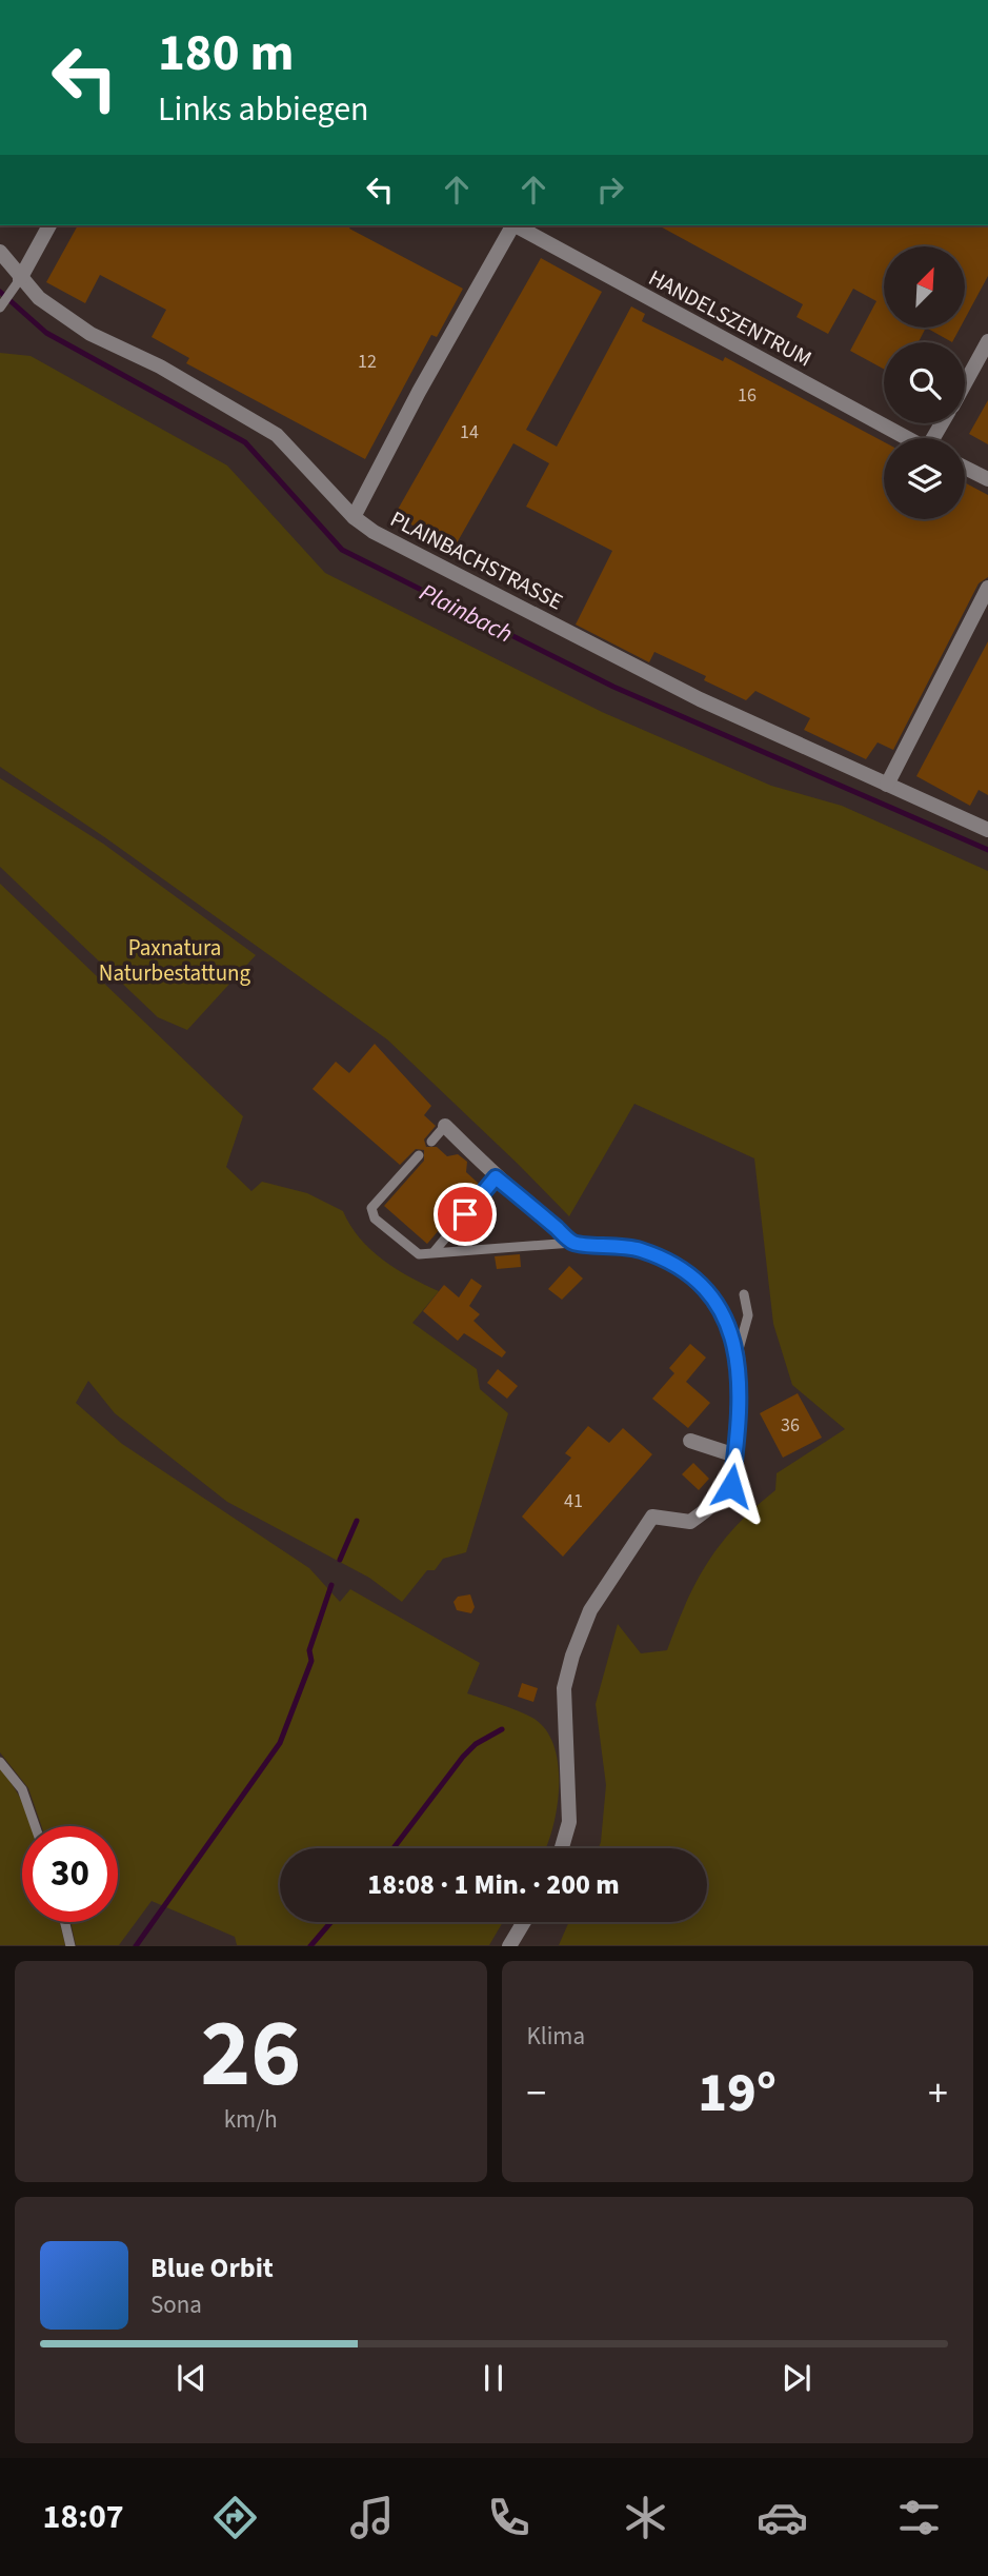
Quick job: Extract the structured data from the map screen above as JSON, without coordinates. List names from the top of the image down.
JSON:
{
  "streets": {
    "street": ["HANDELSZENTRUM", "PLAINBACHSTRASSE"]
  },
  "crossings": [
    ["HANDELSZENTRUM", "PLAINBACHSTRASSE"]
  ],
  "water": ["Plainbach"],
  "parks": ["Paxnatura Naturbestattung"],
  "house_numbers": [
    "12",
    "16",
    "14",
    "36",
    "41"
  ],
  "north": "top right",
  "page": {
    "turn": ["180 m", "Links abbiegen"],
    "limit": "30",
    "trip": "18:08 · 1 Min. · 200 m",
    "tile": [
      ["26", "km/h"],
      "Klima"
    ],
    "heat": ["−", "19°", "+"],
    "song": ["Blue Orbit", "Sona"],
    "tabs": "18:07"
  }
}
